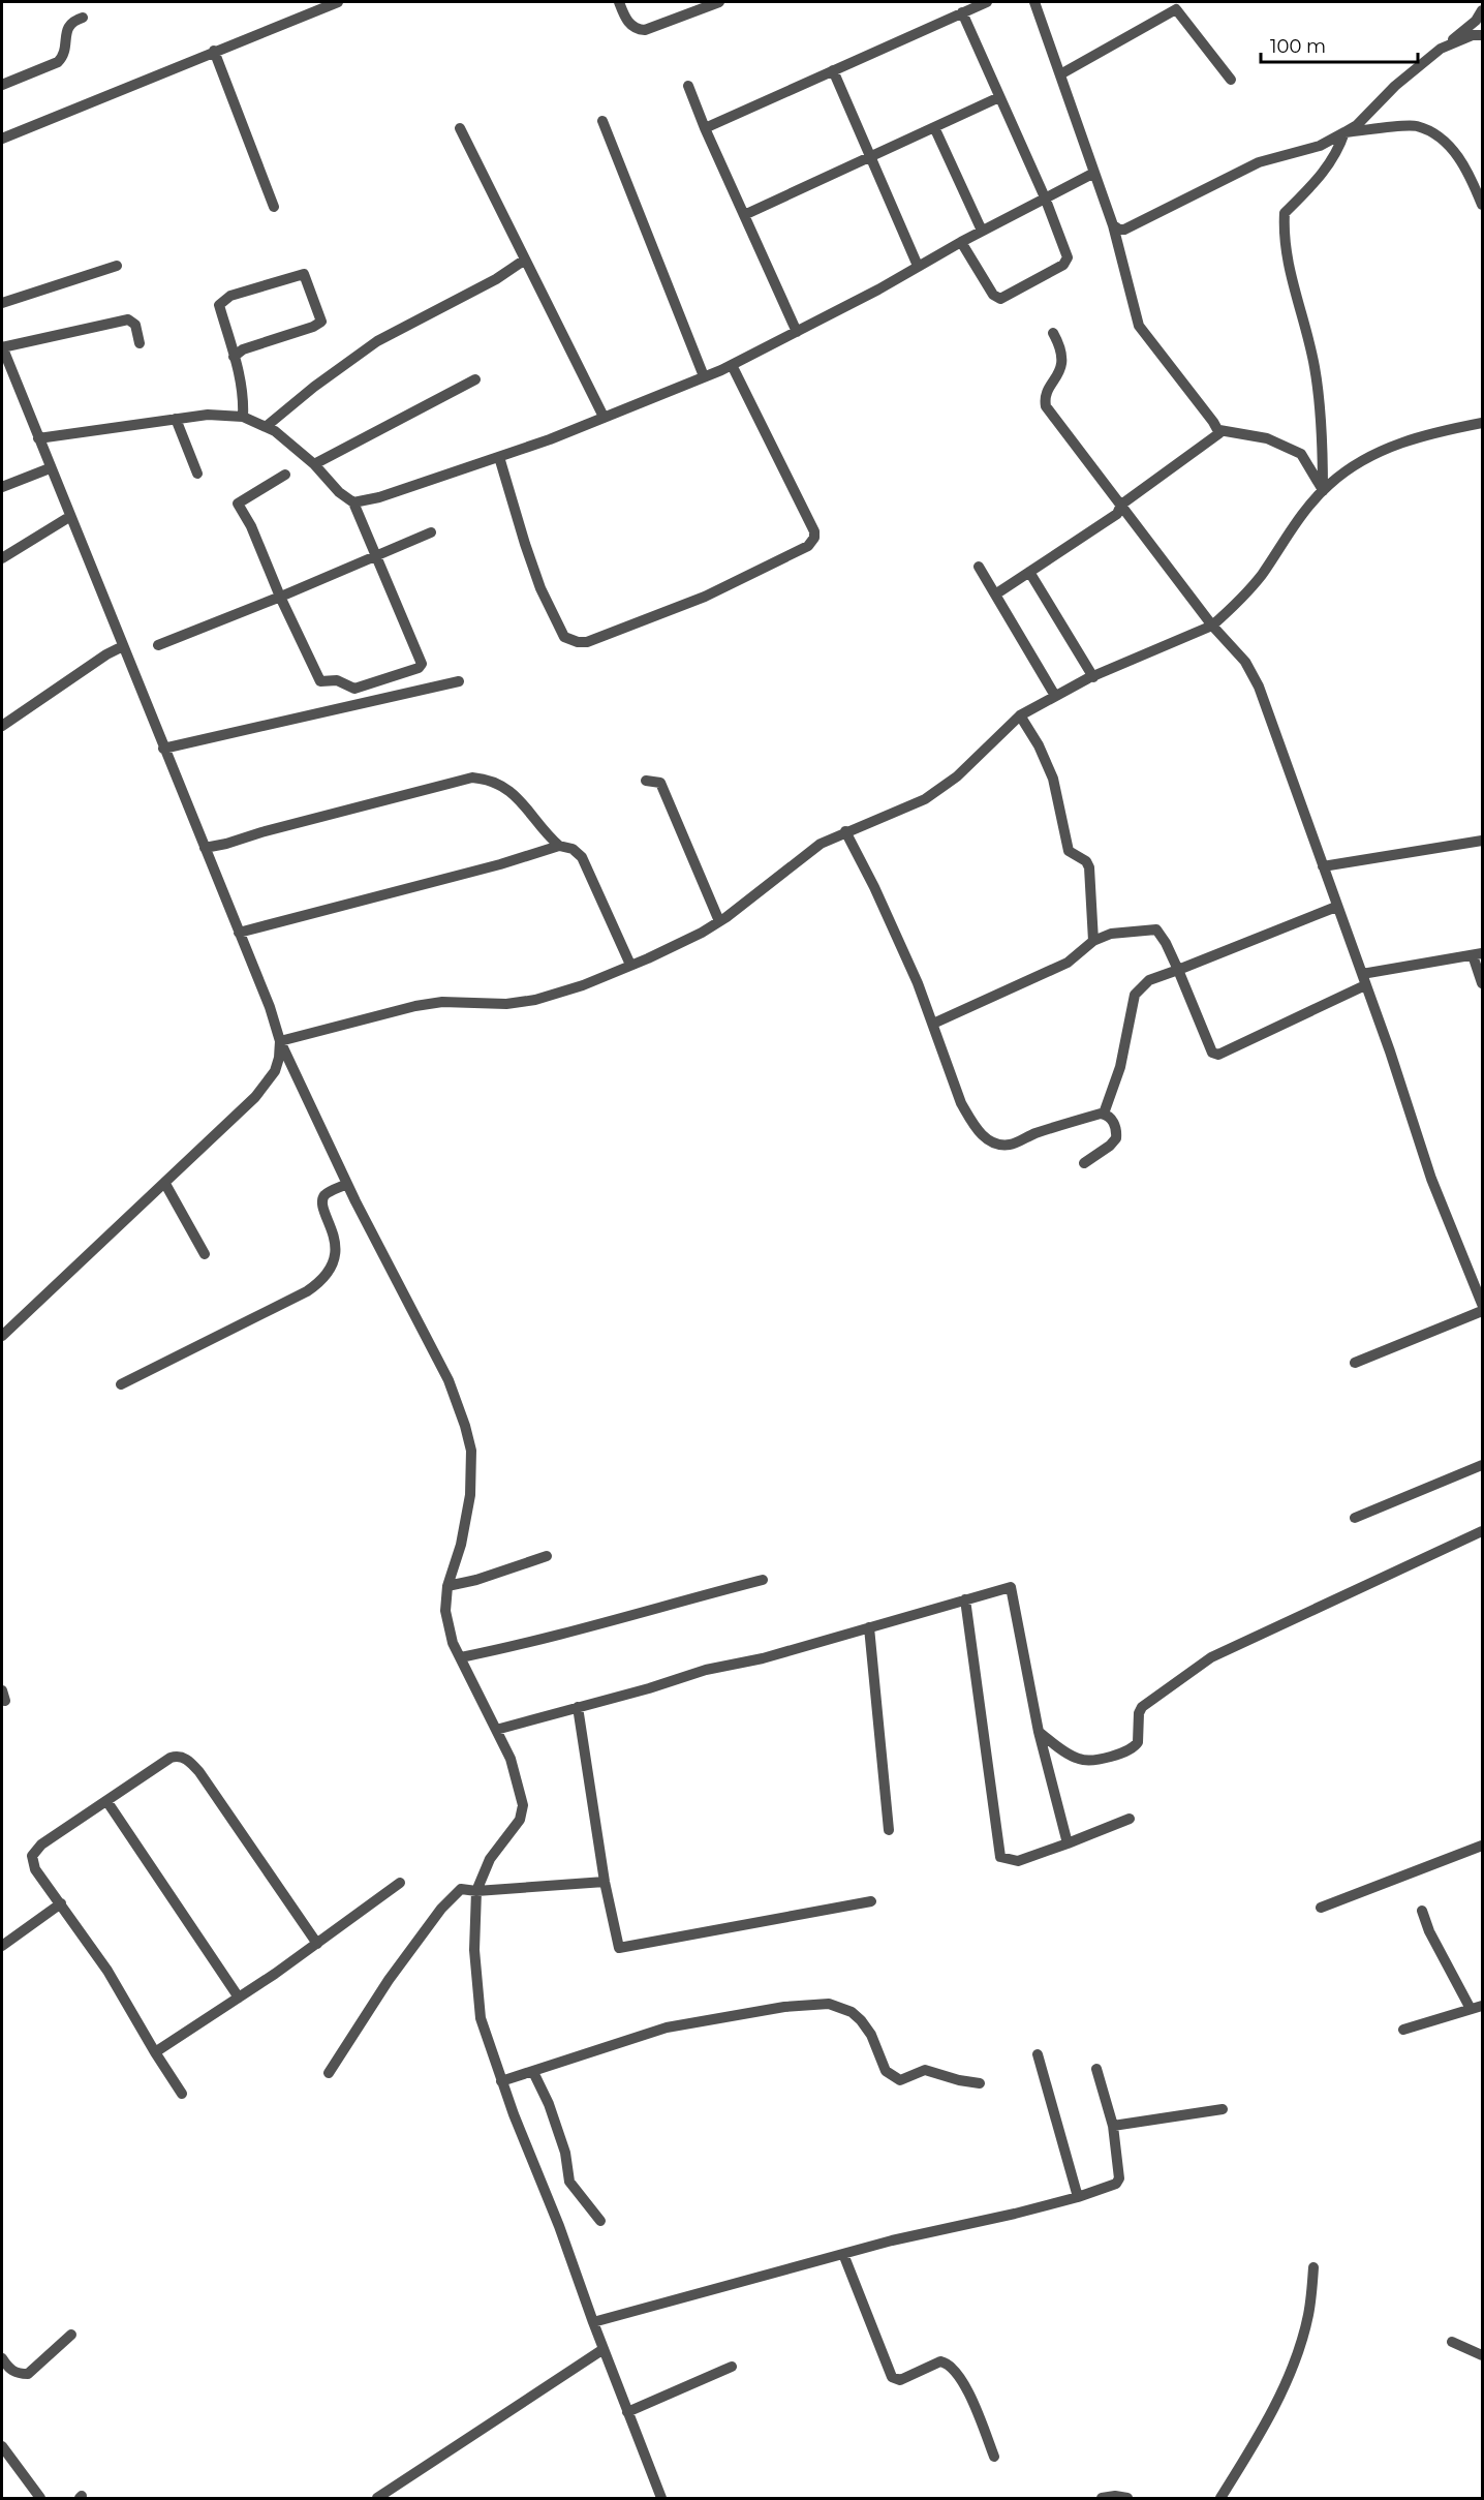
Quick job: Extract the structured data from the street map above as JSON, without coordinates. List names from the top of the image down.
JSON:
{
  "scale_bar": "100 m"
}
